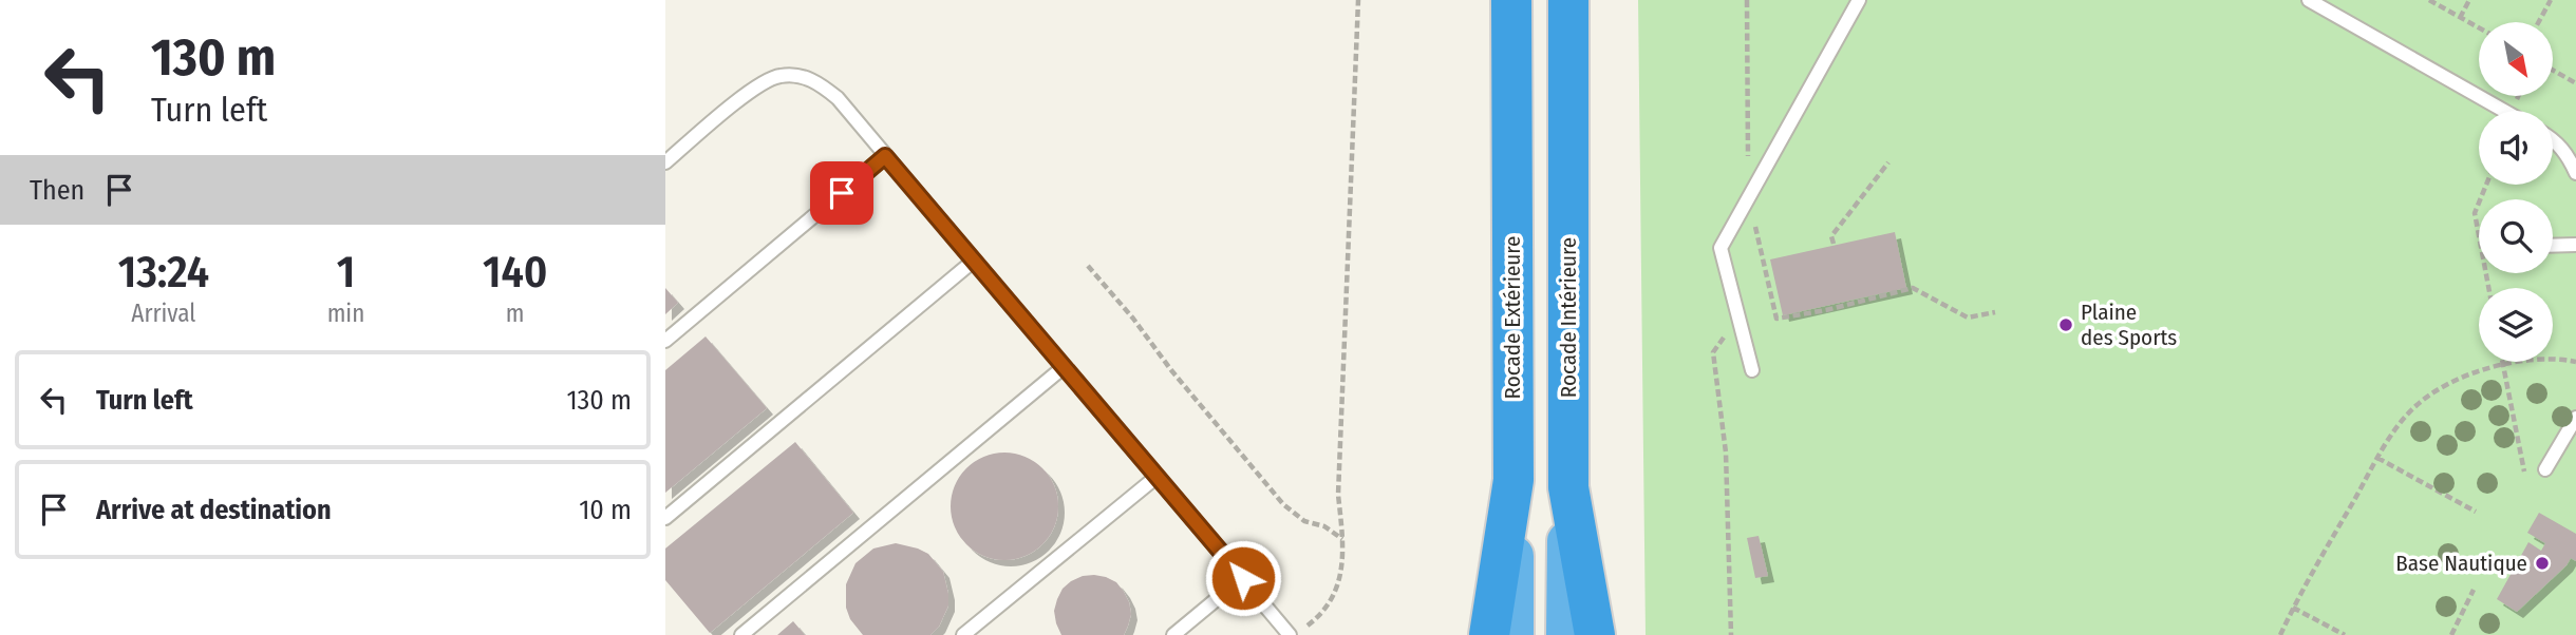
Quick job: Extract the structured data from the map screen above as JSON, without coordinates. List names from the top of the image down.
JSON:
{
  "streets": {
    "highway": ["Rocade Extérieure", "Rocade Intérieure"]
  },
  "places": ["Plaine des Sports", "Base Nautique"],
  "north": "bottom right",
  "page": {
    "turn": ["130 m", "Turn left"],
    "then": "Then",
    "eta": [
      "13:24",
      "Arrival",
      "1",
      "min",
      "140",
      "m"
    ],
    "list": [
      {
        "name": "Turn left",
        "value": "130 m"
      },
      {
        "name": "Arrive at destination",
        "value": "10 m"
      }
    ]
  }
}
